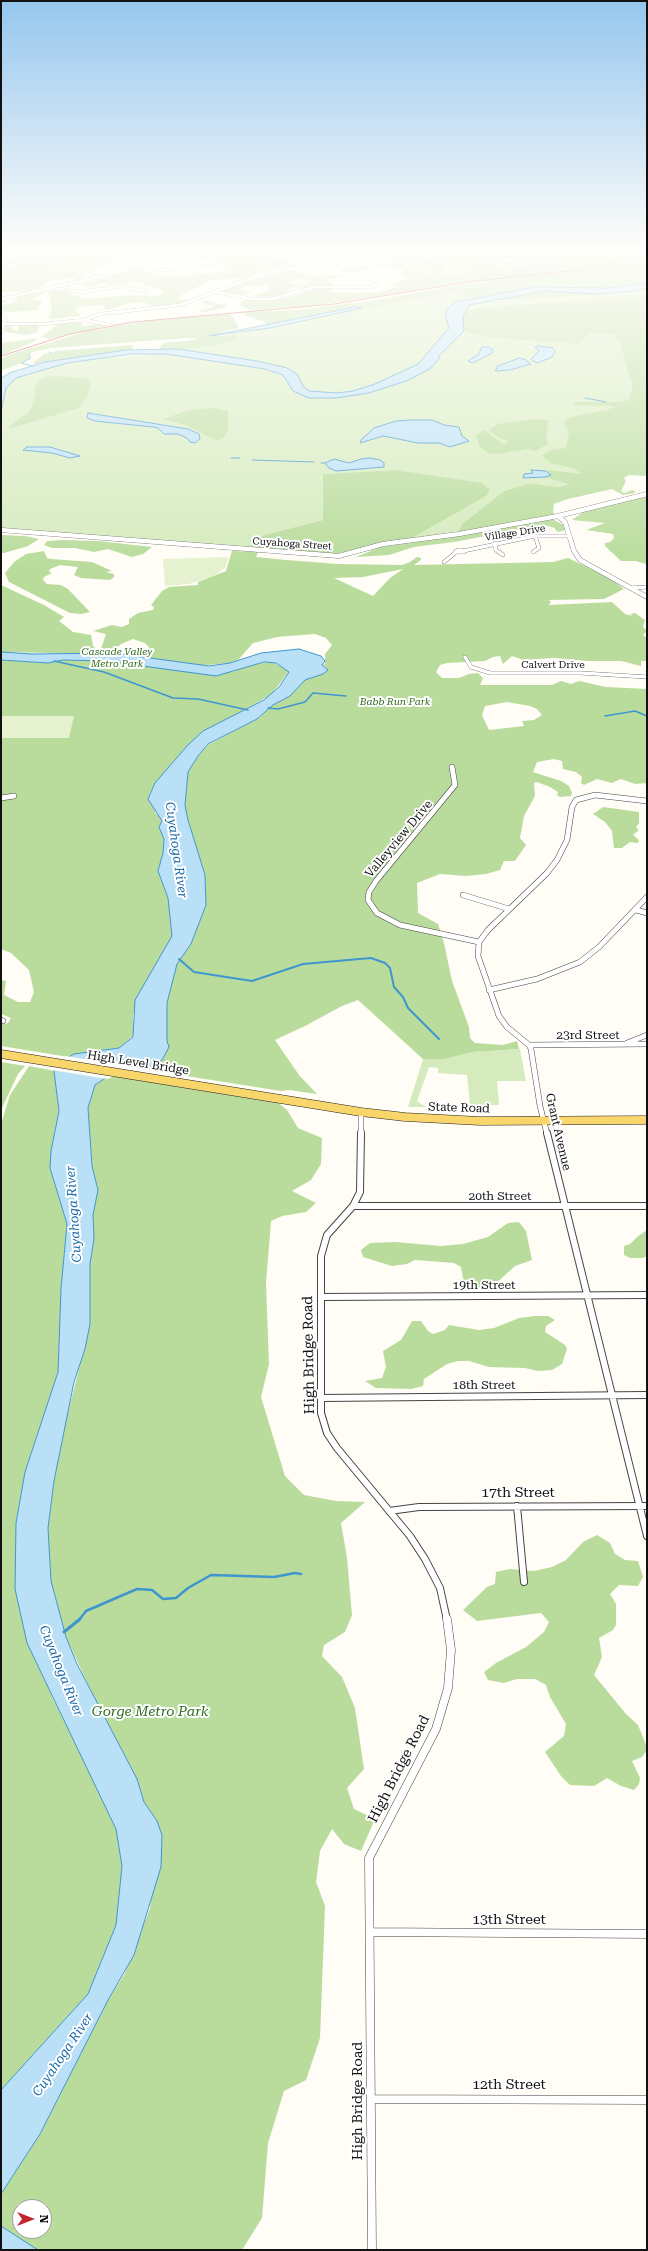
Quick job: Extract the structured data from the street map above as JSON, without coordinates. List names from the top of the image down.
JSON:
{
  "streets": {
    "main road": ["High Level Bridge", "State Road"],
    "street": [
      "Village Drive",
      "Cuyahoga Street",
      "Calvert Drive",
      "Valleyview Drive",
      "23rd Street",
      "Grant Avenue",
      "20th Street",
      "19th Street",
      "High Bridge Road",
      "18th Street",
      "17th Street",
      "13th Street",
      "12th Street"
    ]
  },
  "crossings": [
    ["23rd Street", "Grant Avenue"],
    ["High Level Bridge", "State Road"],
    ["State Road", "Grant Avenue"],
    ["State Road", "High Bridge Road"],
    ["Grant Avenue", "20th Street"],
    ["Grant Avenue", "19th Street"],
    ["Grant Avenue", "18th Street"],
    ["Grant Avenue", "17th Street"],
    ["20th Street", "High Bridge Road"],
    ["19th Street", "High Bridge Road"],
    ["High Bridge Road", "18th Street"],
    ["High Bridge Road", "17th Street"],
    ["High Bridge Road", "13th Street"],
    ["High Bridge Road", "12th Street"]
  ],
  "water": ["Cuyahoga River"],
  "parks": ["Cascade Valley Metro Park", "Babb Run Park", "Gorge Metro Park"],
  "north": "right"
}
